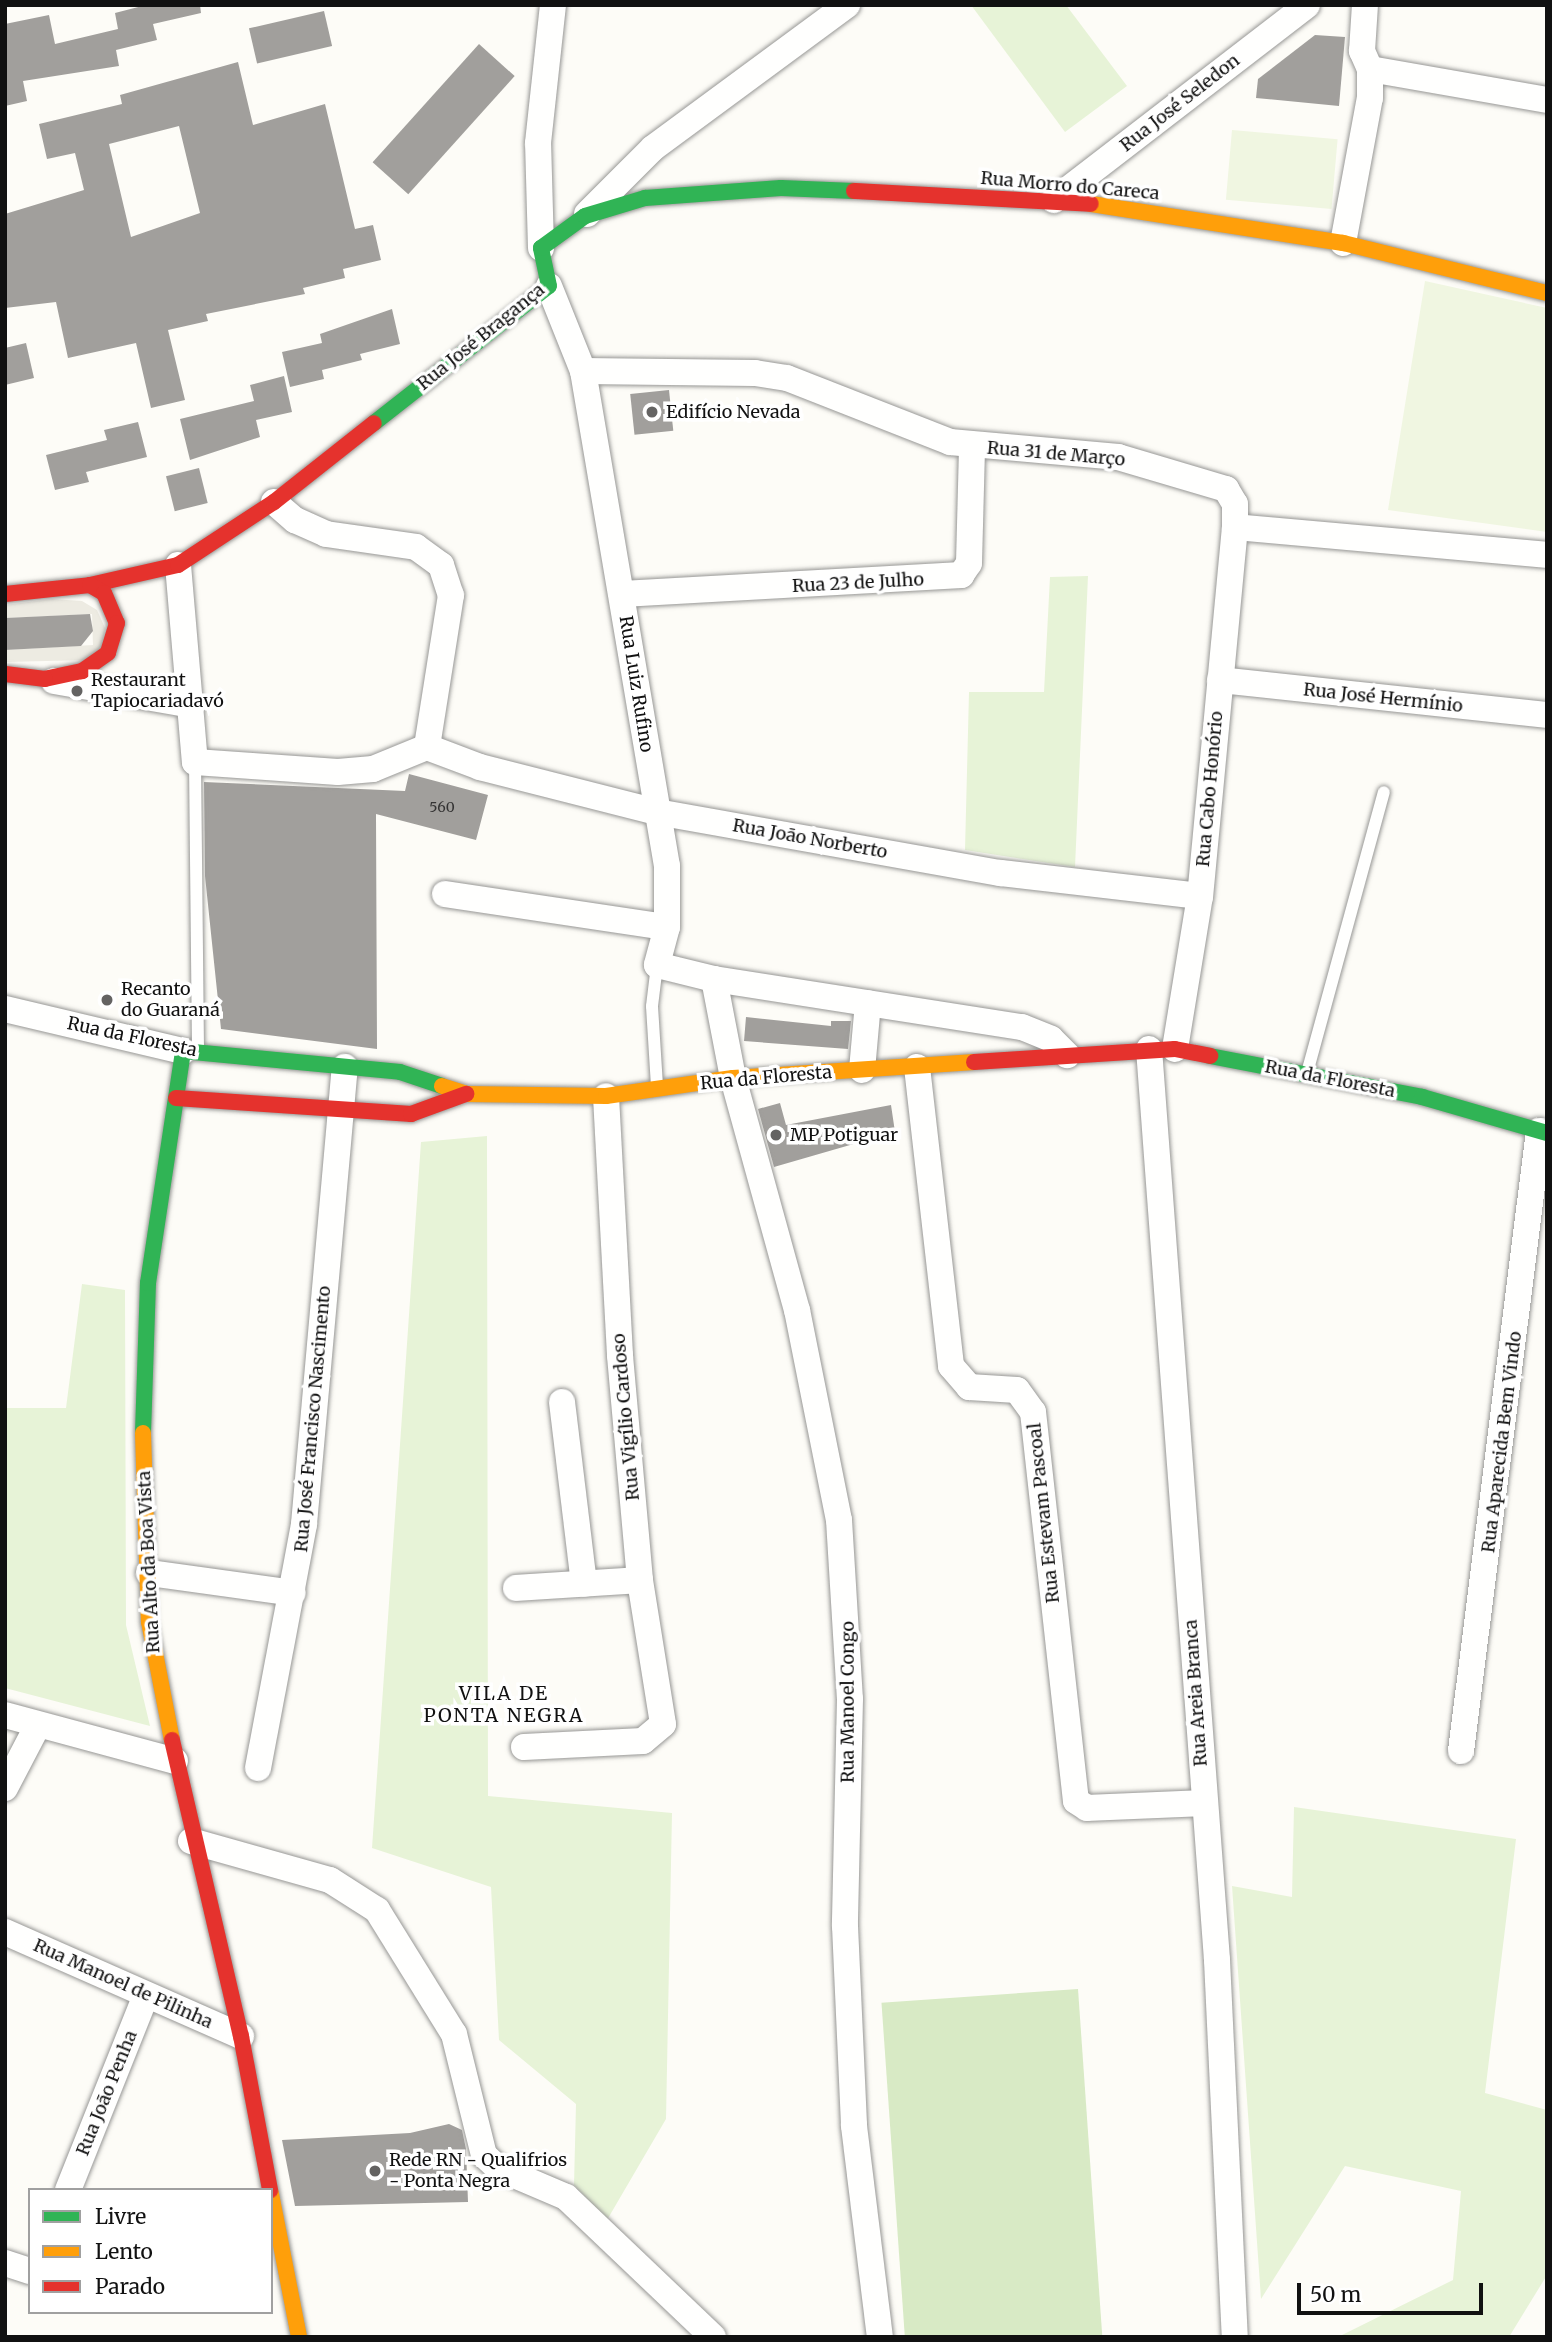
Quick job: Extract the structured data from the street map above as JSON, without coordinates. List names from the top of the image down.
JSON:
{
  "streets": {
    "street": [
      "Rua José Seledon",
      "Rua Morro do Careca",
      "Rua José Bragança",
      "Rua 31 de Março",
      "Rua 23 de Julho",
      "Rua Luiz Rufino",
      "Rua José Hermínio",
      "Rua Cabo Honório",
      "Rua João Norberto",
      "Rua da Floresta",
      "Rua Vigílio Cardoso",
      "Rua José Francisco Nascimento",
      "Rua Aparecida Bem Vindo",
      "Rua Estevam Pascoal",
      "Rua Alto da Boa Vista",
      "Rua Areia Branca",
      "Rua Manoel Congo",
      "Rua Manoel de Pilinha",
      "Rua João Penha"
    ]
  },
  "crossings": [
    ["Rua José Seledon", "Rua Morro do Careca"],
    ["Rua José Bragança", "Rua Luiz Rufino"],
    ["Rua 31 de Março", "Rua 23 de Julho"],
    ["Rua 31 de Março", "Rua Luiz Rufino"],
    ["Rua 31 de Março", "Rua Cabo Honório"],
    ["Rua 23 de Julho", "Rua Luiz Rufino"],
    ["Rua Luiz Rufino", "Rua João Norberto"],
    ["Rua Luiz Rufino", "Rua da Floresta"],
    ["Rua José Hermínio", "Rua Cabo Honório"],
    ["Rua Cabo Honório", "Rua João Norberto"],
    ["Rua Cabo Honório", "Rua da Floresta"],
    ["Rua da Floresta", "Rua Vigílio Cardoso"],
    ["Rua da Floresta", "Rua José Francisco Nascimento"],
    ["Rua da Floresta", "Rua Aparecida Bem Vindo"],
    ["Rua da Floresta", "Rua Estevam Pascoal"],
    ["Rua da Floresta", "Rua Alto da Boa Vista"],
    ["Rua da Floresta", "Rua Areia Branca"],
    ["Rua da Floresta", "Rua Manoel Congo"],
    ["Rua Estevam Pascoal", "Rua Areia Branca"],
    ["Rua Alto da Boa Vista", "Rua Manoel de Pilinha"],
    ["Rua Manoel de Pilinha", "Rua João Penha"]
  ],
  "districts": ["VILA DE PONTA NEGRA"],
  "places": [
    "Edifício Nevada",
    "Restaurant Tapiocariadavó",
    "Recanto do Guaraná",
    "MP Potiguar",
    "Rede RN - Qualifrios - Ponta Negra"
  ],
  "house_numbers": ["560"],
  "legend": ["Livre", "Lento", "Parado"],
  "scale_bar": "50 m"
}
